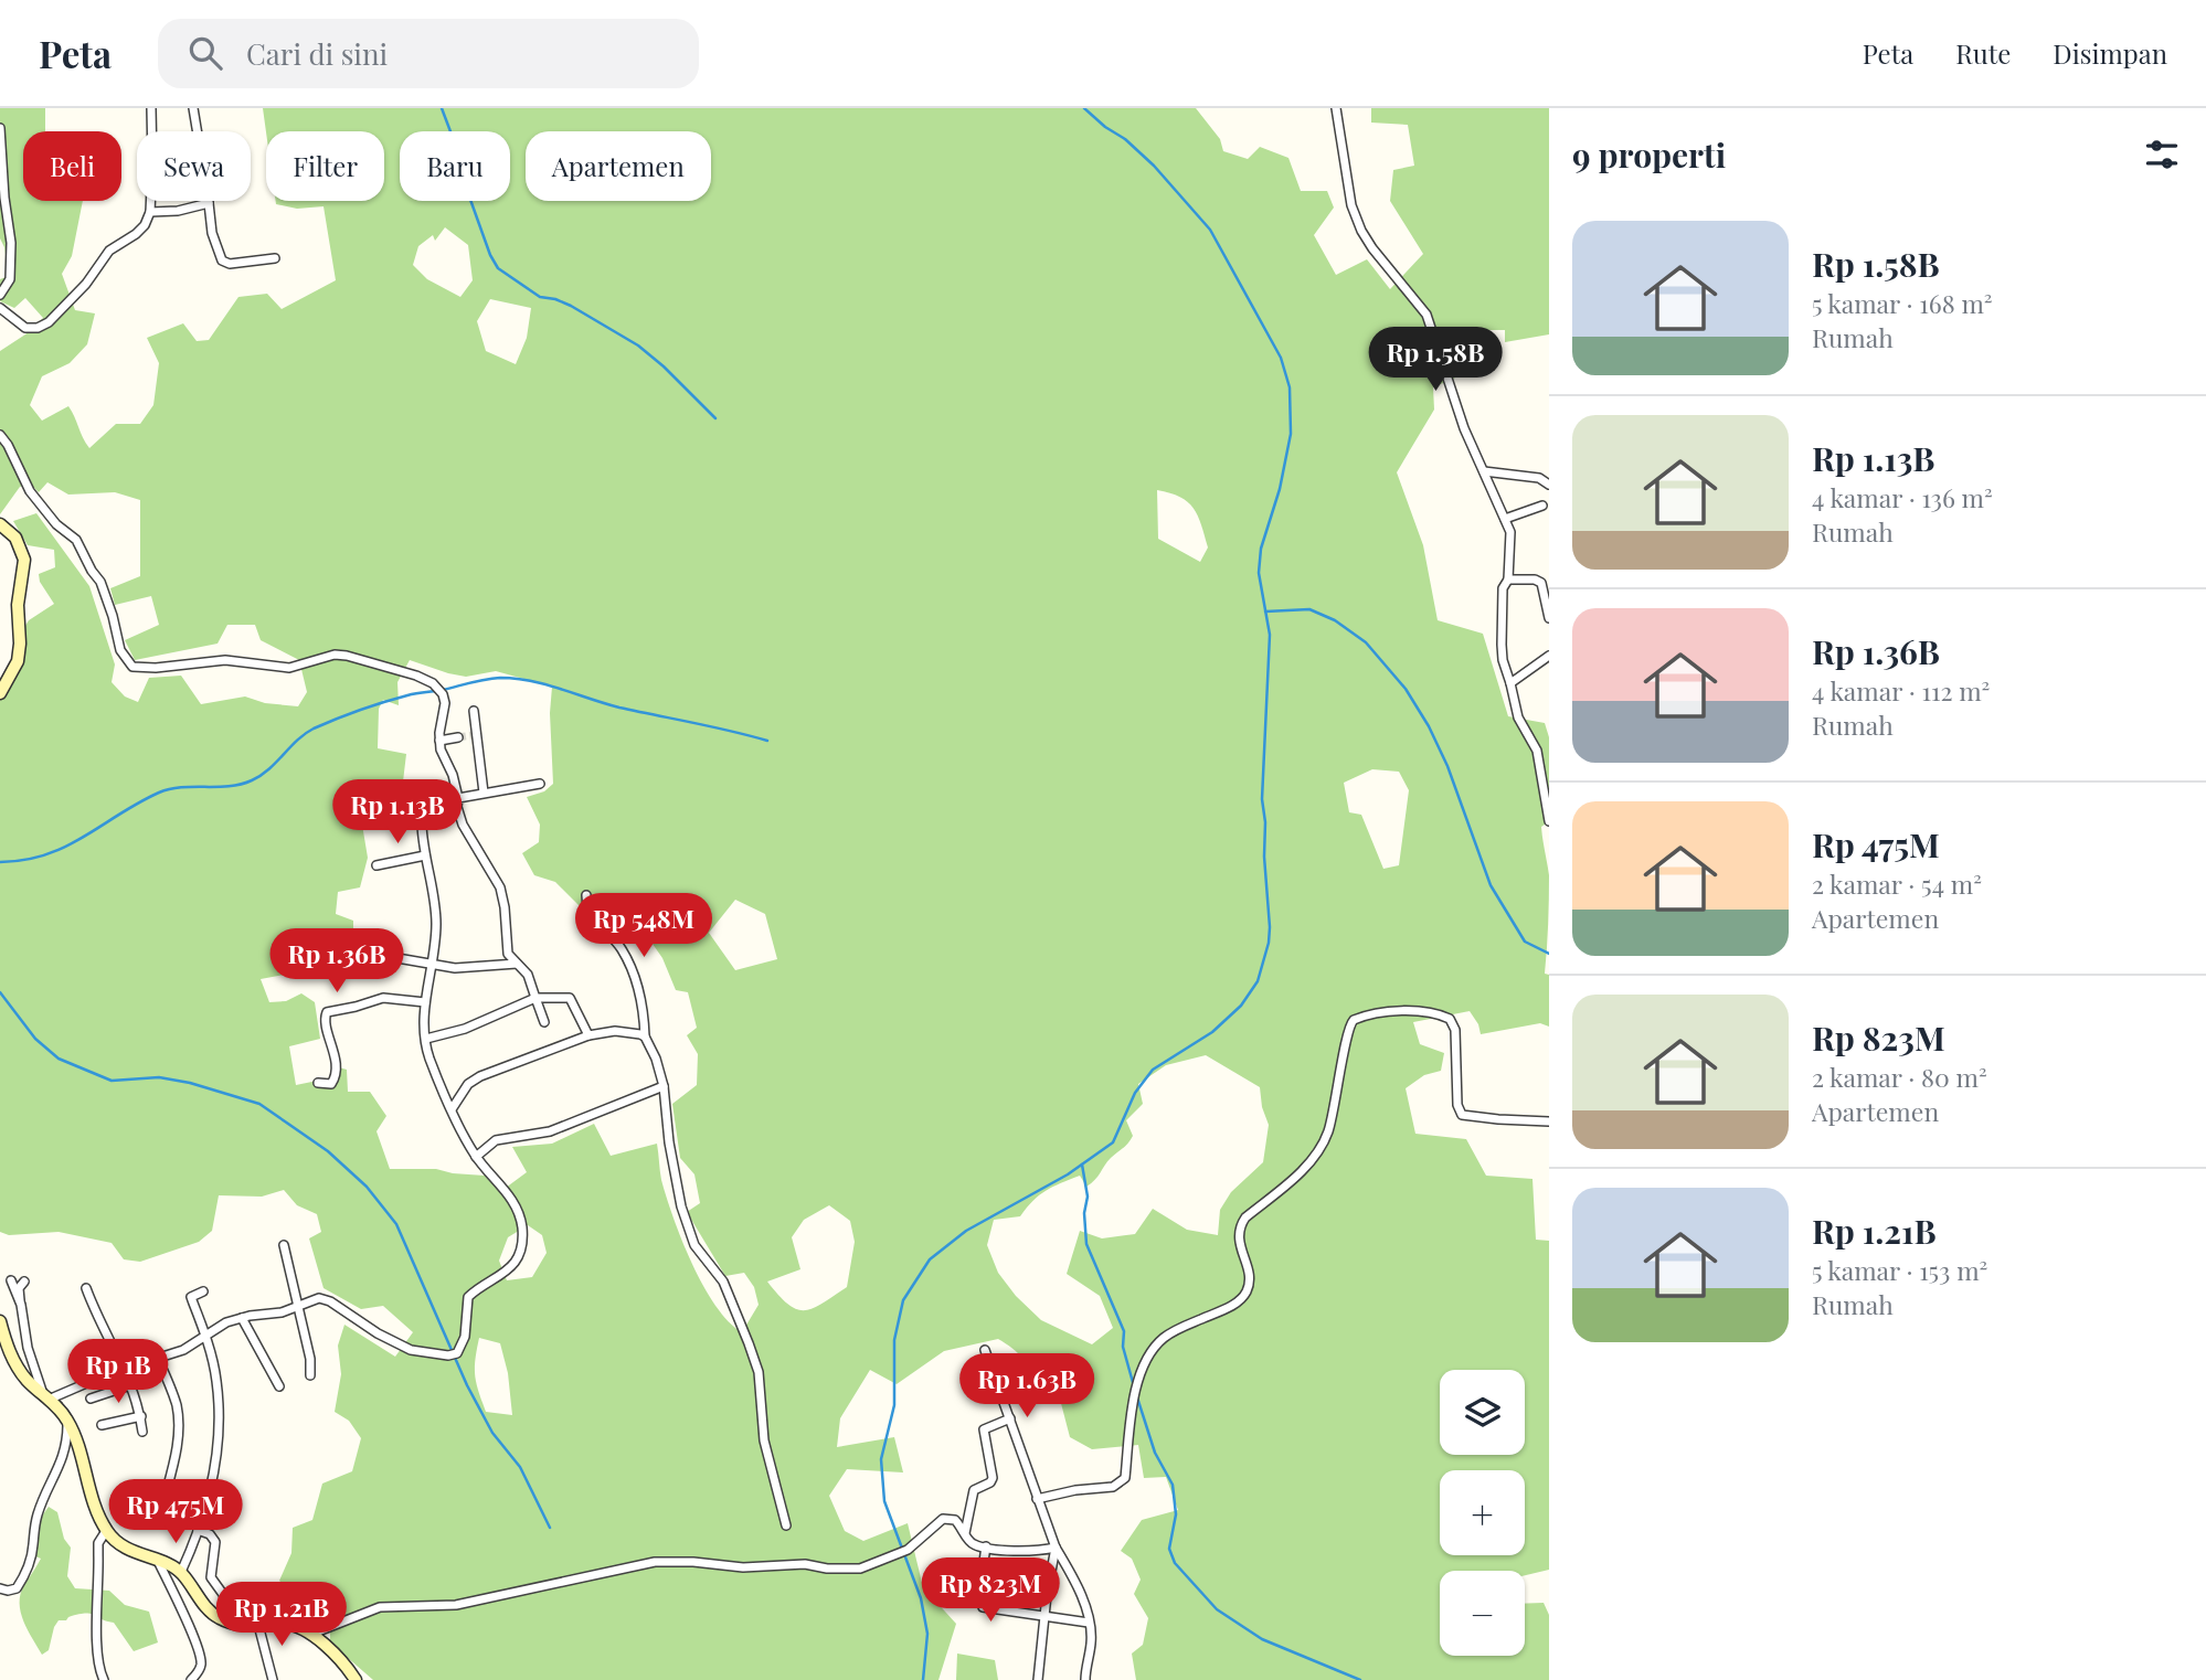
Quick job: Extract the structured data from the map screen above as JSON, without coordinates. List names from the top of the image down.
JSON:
{
  "page": {
    "header": "Peta",
    "search": "Cari di sini",
    "nav": ["Peta", "Rute", "Disimpan"],
    "heading": "9 properti",
    "chip": [
      "Beli",
      "Sewa",
      "Filter",
      "Baru",
      "Apartemen"
    ],
    "list": [
      {
        "name": "Rp 1.58B",
        "note": "5 kamar · 168 m² · Rumah"
      },
      {
        "name": "Rp 1.13B",
        "note": "4 kamar · 136 m² · Rumah"
      },
      {
        "name": "Rp 1.36B",
        "note": "4 kamar · 112 m² · Rumah"
      },
      {
        "name": "Rp 475M",
        "note": "2 kamar · 54 m² · Apartemen"
      },
      {
        "name": "Rp 823M",
        "note": "2 kamar · 80 m² · Apartemen"
      },
      {
        "name": "Rp 1.21B",
        "note": "5 kamar · 153 m² · Rumah"
      }
    ],
    "price": [
      "Rp 1.58B",
      "Rp 1.13B",
      "Rp 548M",
      "Rp 1.36B",
      "Rp 1B",
      "Rp 1.63B",
      "Rp 475M",
      "Rp 823M",
      "Rp 1.21B"
    ],
    "map_buttons": ["+", "−"]
  }
}
